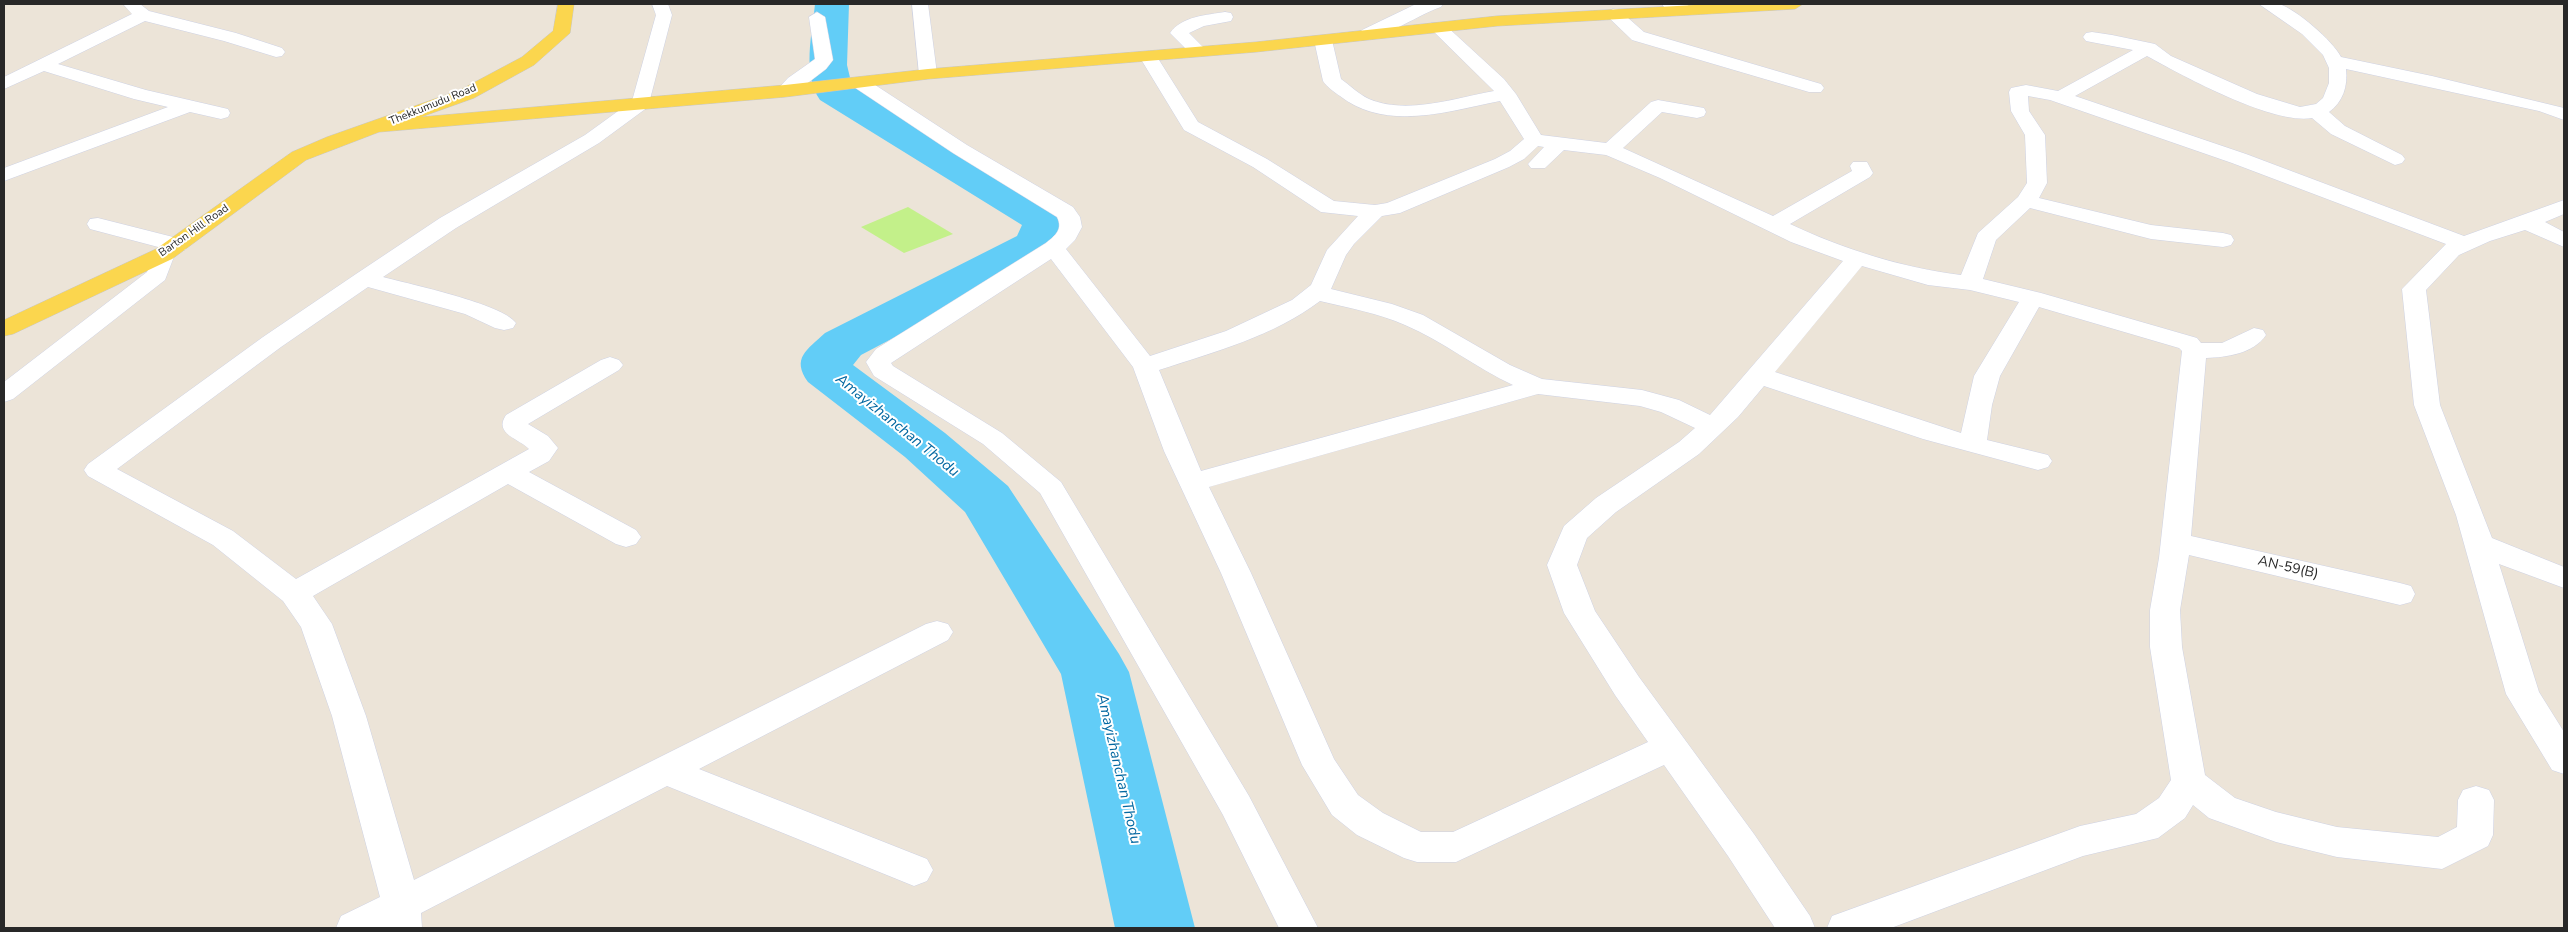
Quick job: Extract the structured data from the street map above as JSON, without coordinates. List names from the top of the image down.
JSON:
{
  "streets": {
    "main road": ["Thekkumudu Road", "Barton Hill Road"],
    "street": ["AN-59(B)"]
  },
  "crossings": [
    ["Thekkumudu Road", "Barton Hill Road"]
  ],
  "water": ["Amayizhanchan Thodu"]
}
